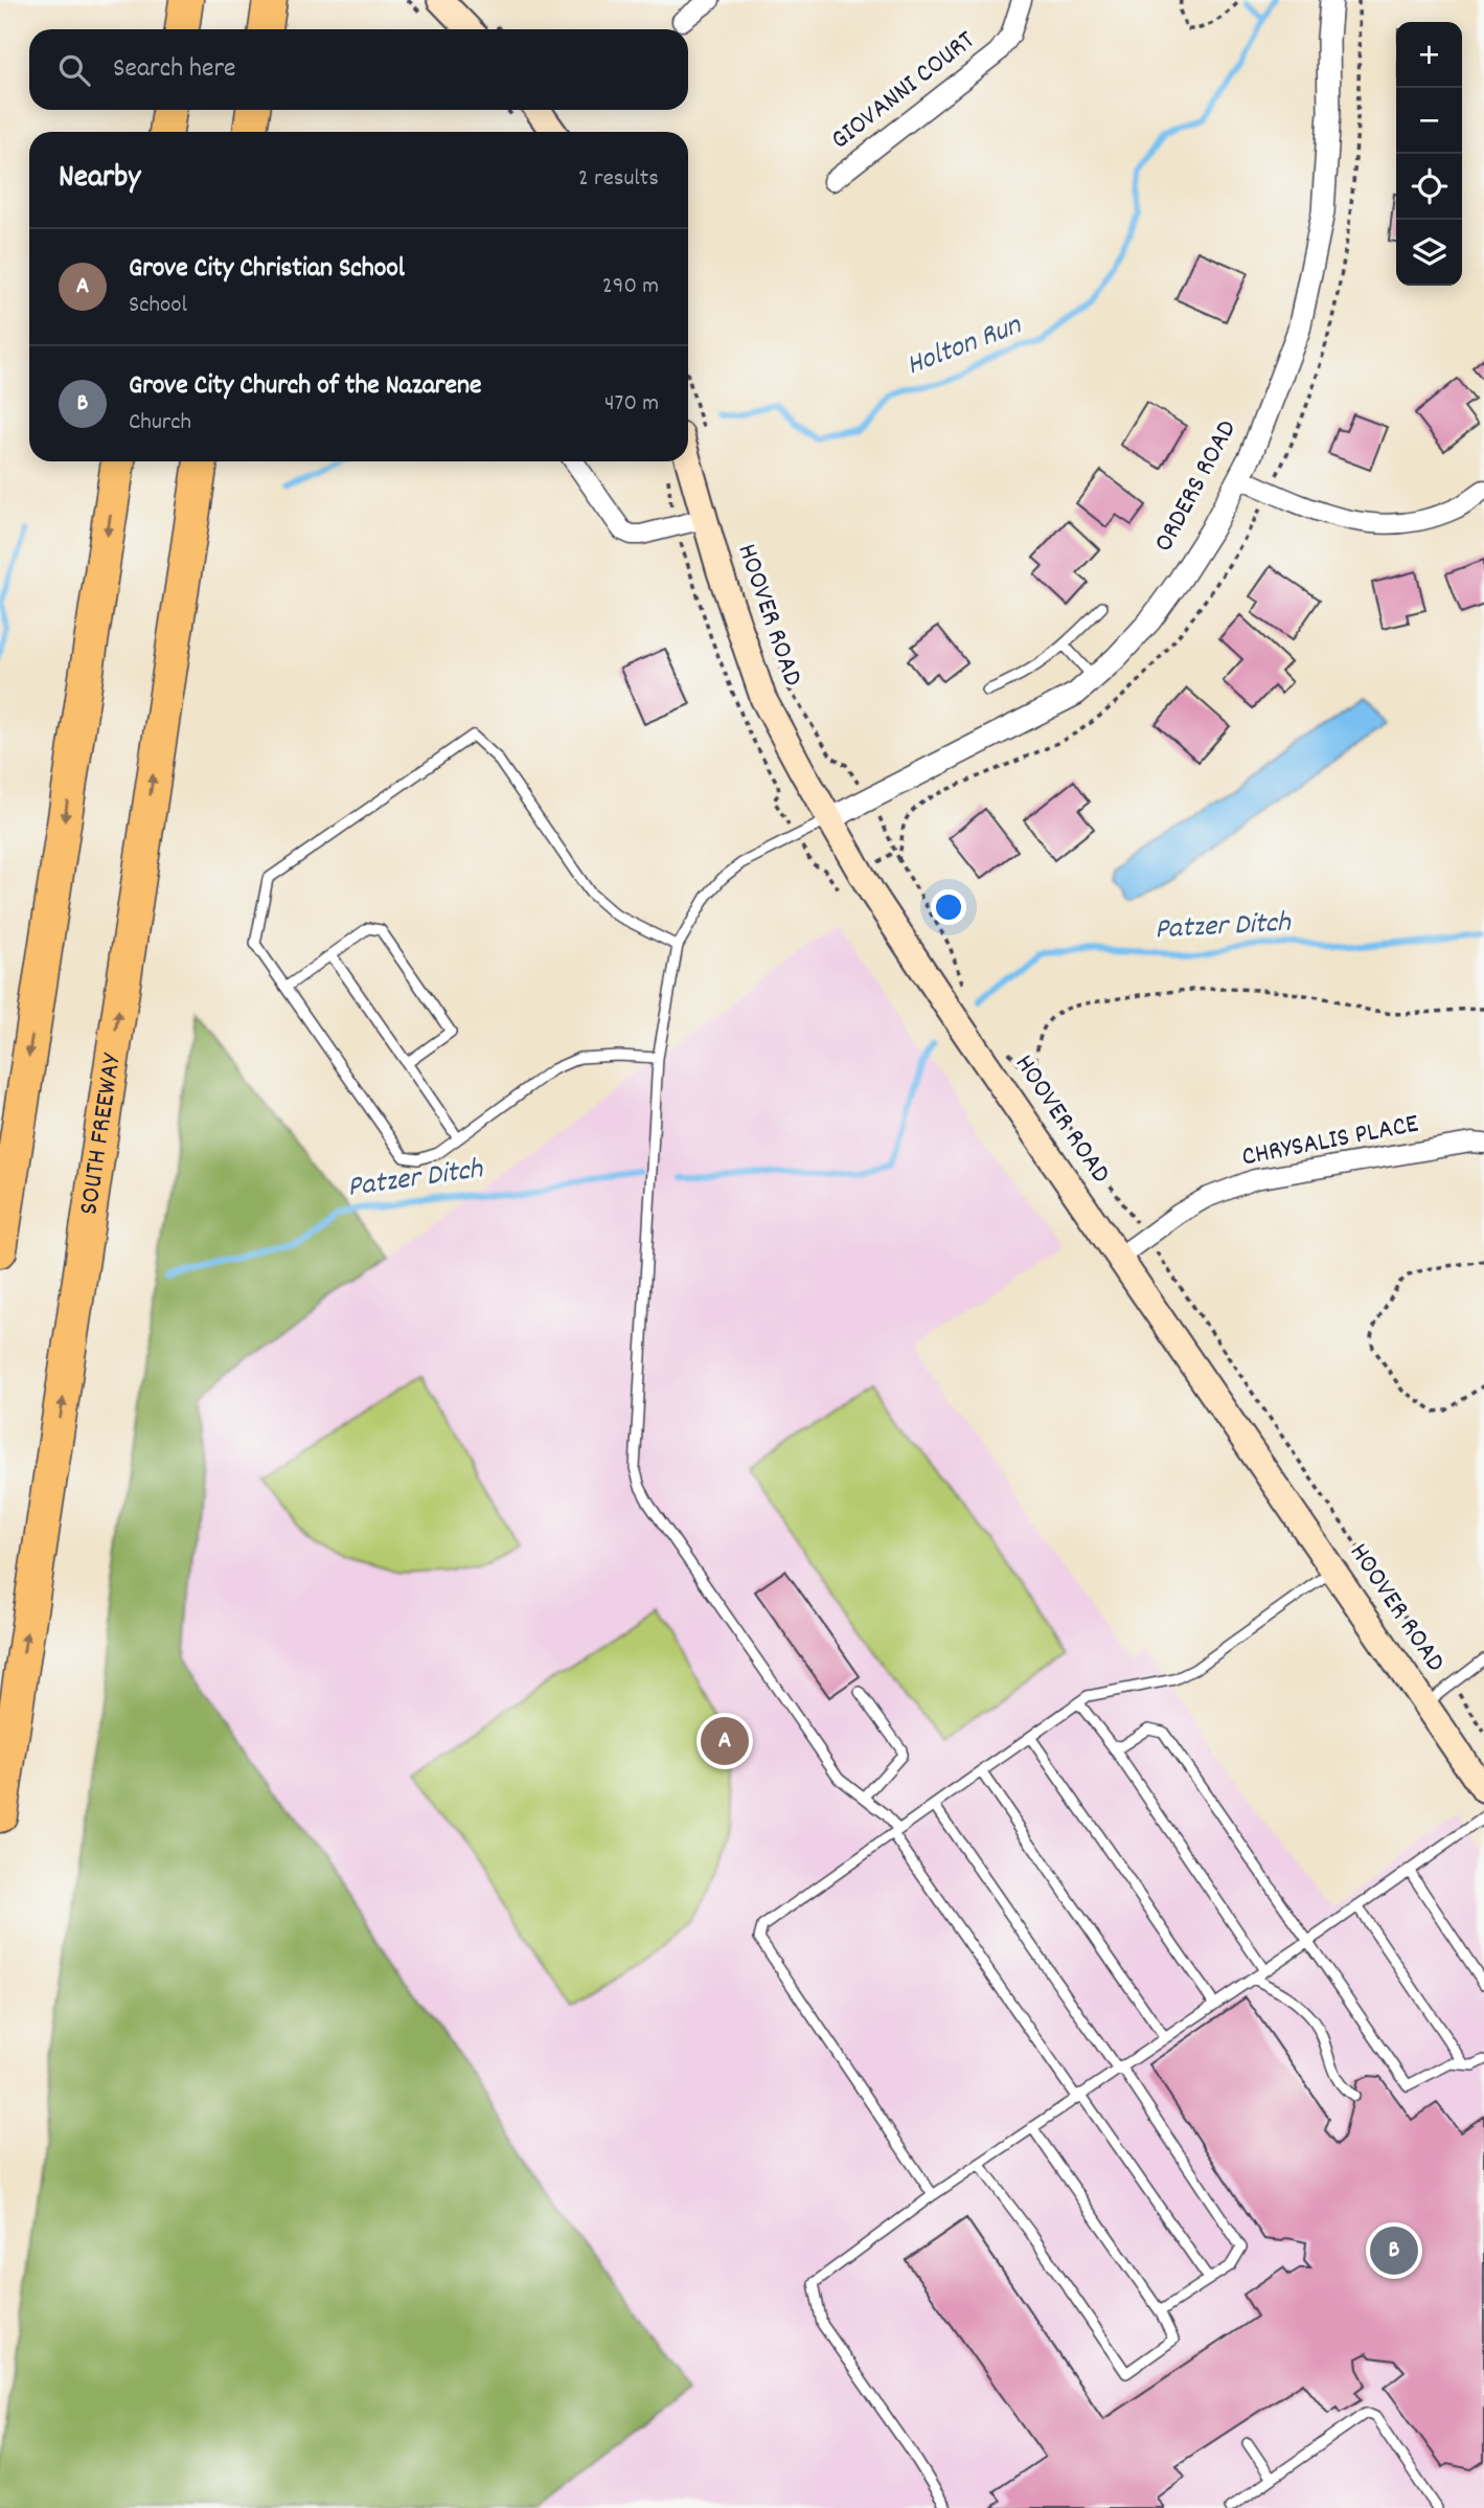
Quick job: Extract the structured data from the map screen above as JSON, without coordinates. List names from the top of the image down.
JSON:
{
  "streets": {
    "highway": ["SOUTH FREEWAY"],
    "main road": ["HOOVER ROAD"],
    "street": ["GIOVANNI COURT", "ORDERS ROAD", "CHRYSALIS PLACE"]
  },
  "crossings": [
    ["ORDERS ROAD", "HOOVER ROAD"],
    ["HOOVER ROAD", "CHRYSALIS PLACE"]
  ],
  "water": ["Holton Run", "Patzer Ditch"],
  "page": {
    "map_buttons": ["+", "−"],
    "search": "Search here",
    "heading": ["Nearby", "2 results"],
    "list": [
      {
        "mark": "A",
        "name": "Grove City Christian School",
        "note": "School",
        "value": "290 m"
      },
      {
        "mark": "B",
        "name": "Grove City Church of the Nazarene",
        "note": "Church",
        "value": "470 m"
      }
    ],
    "pins": ["A", "B"]
  }
}
